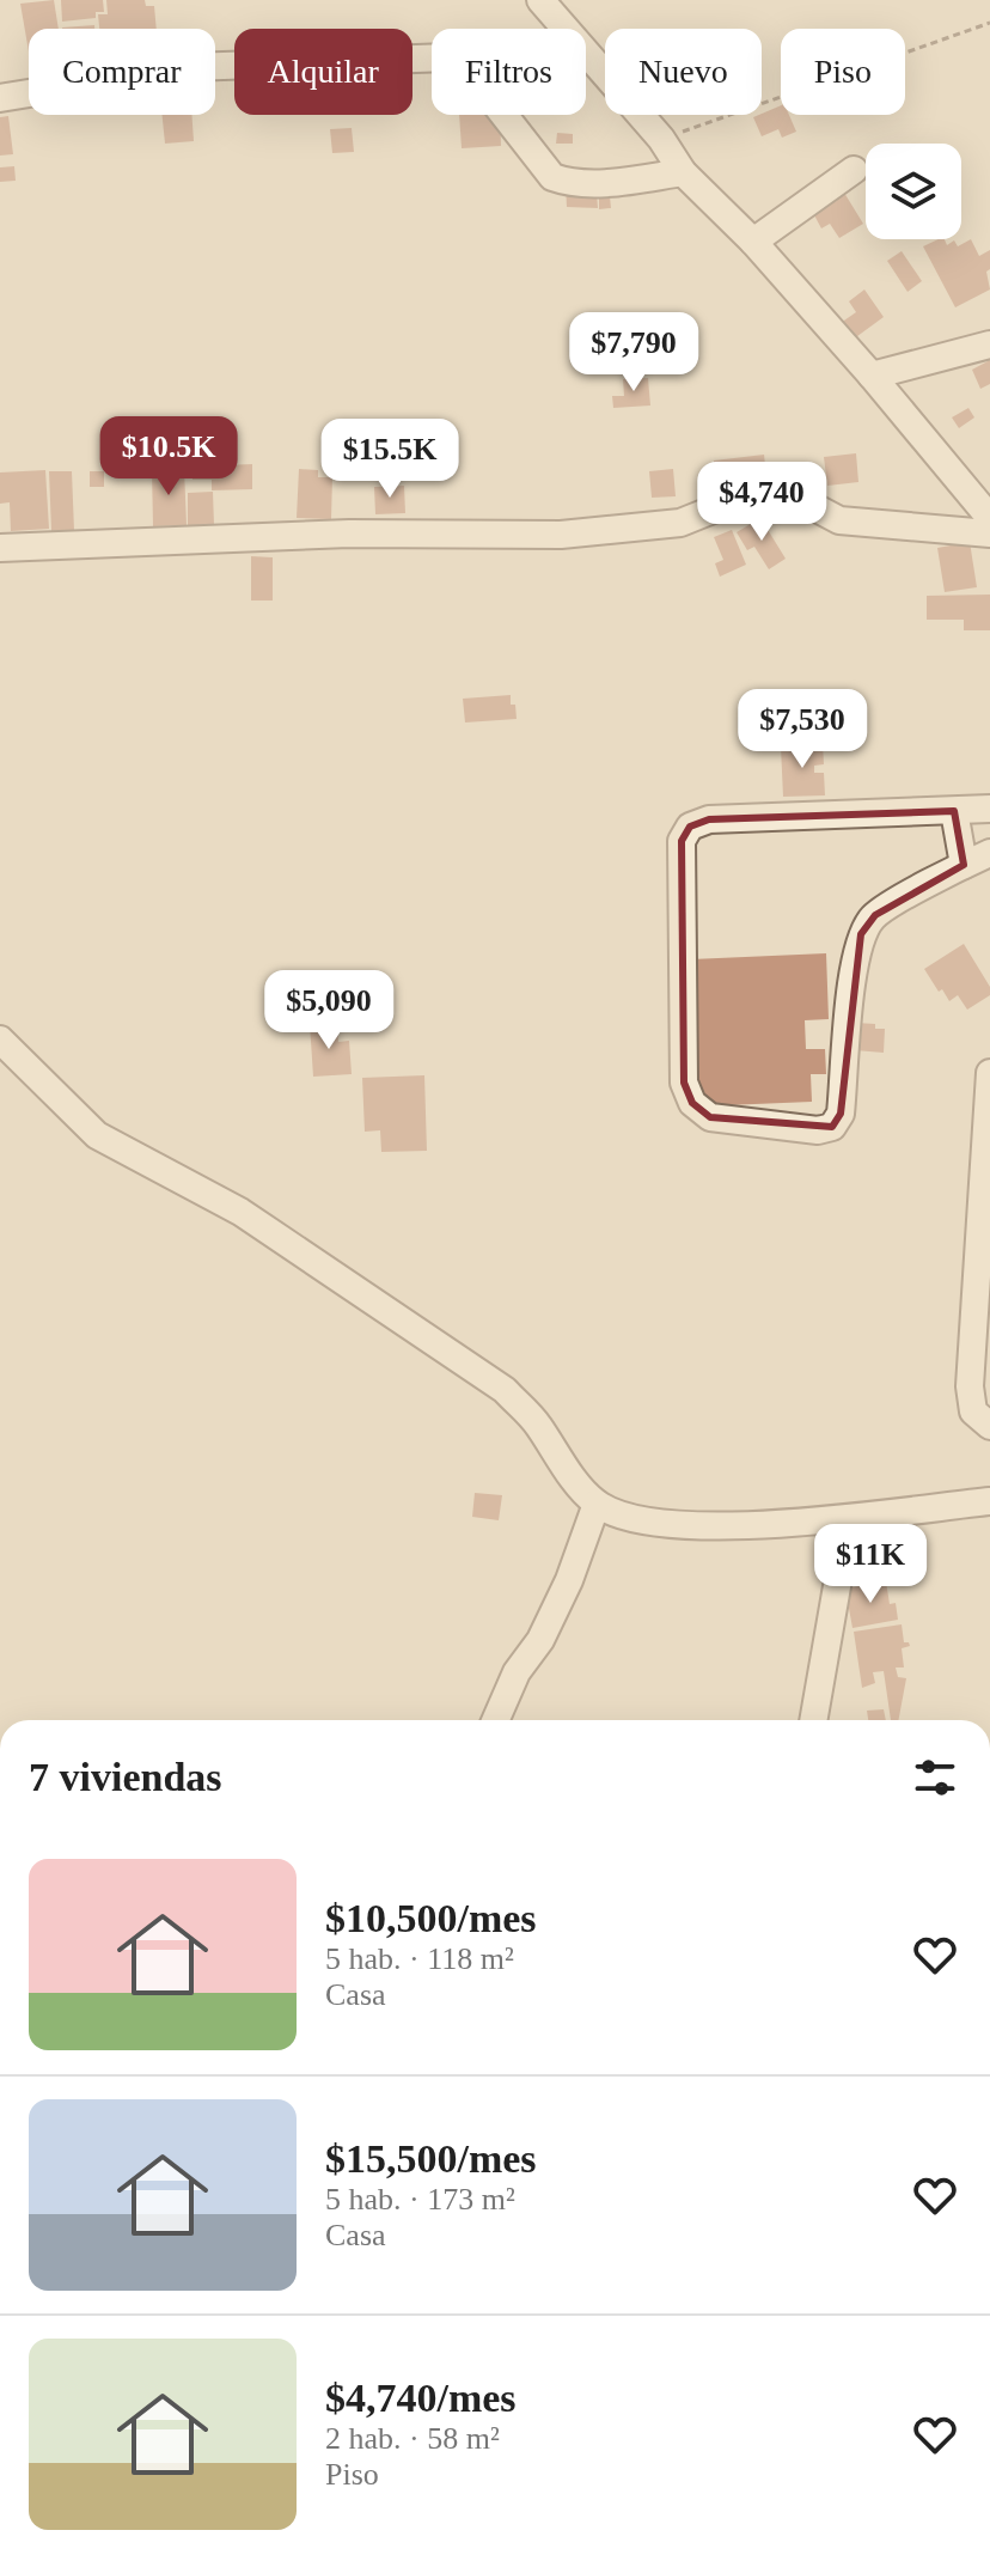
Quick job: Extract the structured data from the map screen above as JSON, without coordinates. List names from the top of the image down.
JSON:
{
  "page": {
    "chip": [
      "Comprar",
      "Alquilar",
      "Filtros",
      "Nuevo",
      "Piso"
    ],
    "price": [
      "$7,790",
      "$10.5K",
      "$15.5K",
      "$4,740",
      "$7,530",
      "$5,090",
      "$11K"
    ],
    "heading": "7 viviendas",
    "list": [
      {
        "name": "$10,500/mes",
        "note": "5 hab. · 118 m² · Casa"
      },
      {
        "name": "$15,500/mes",
        "note": "5 hab. · 173 m² · Casa"
      },
      {
        "name": "$4,740/mes",
        "note": "2 hab. · 58 m² · Piso"
      }
    ]
  }
}
